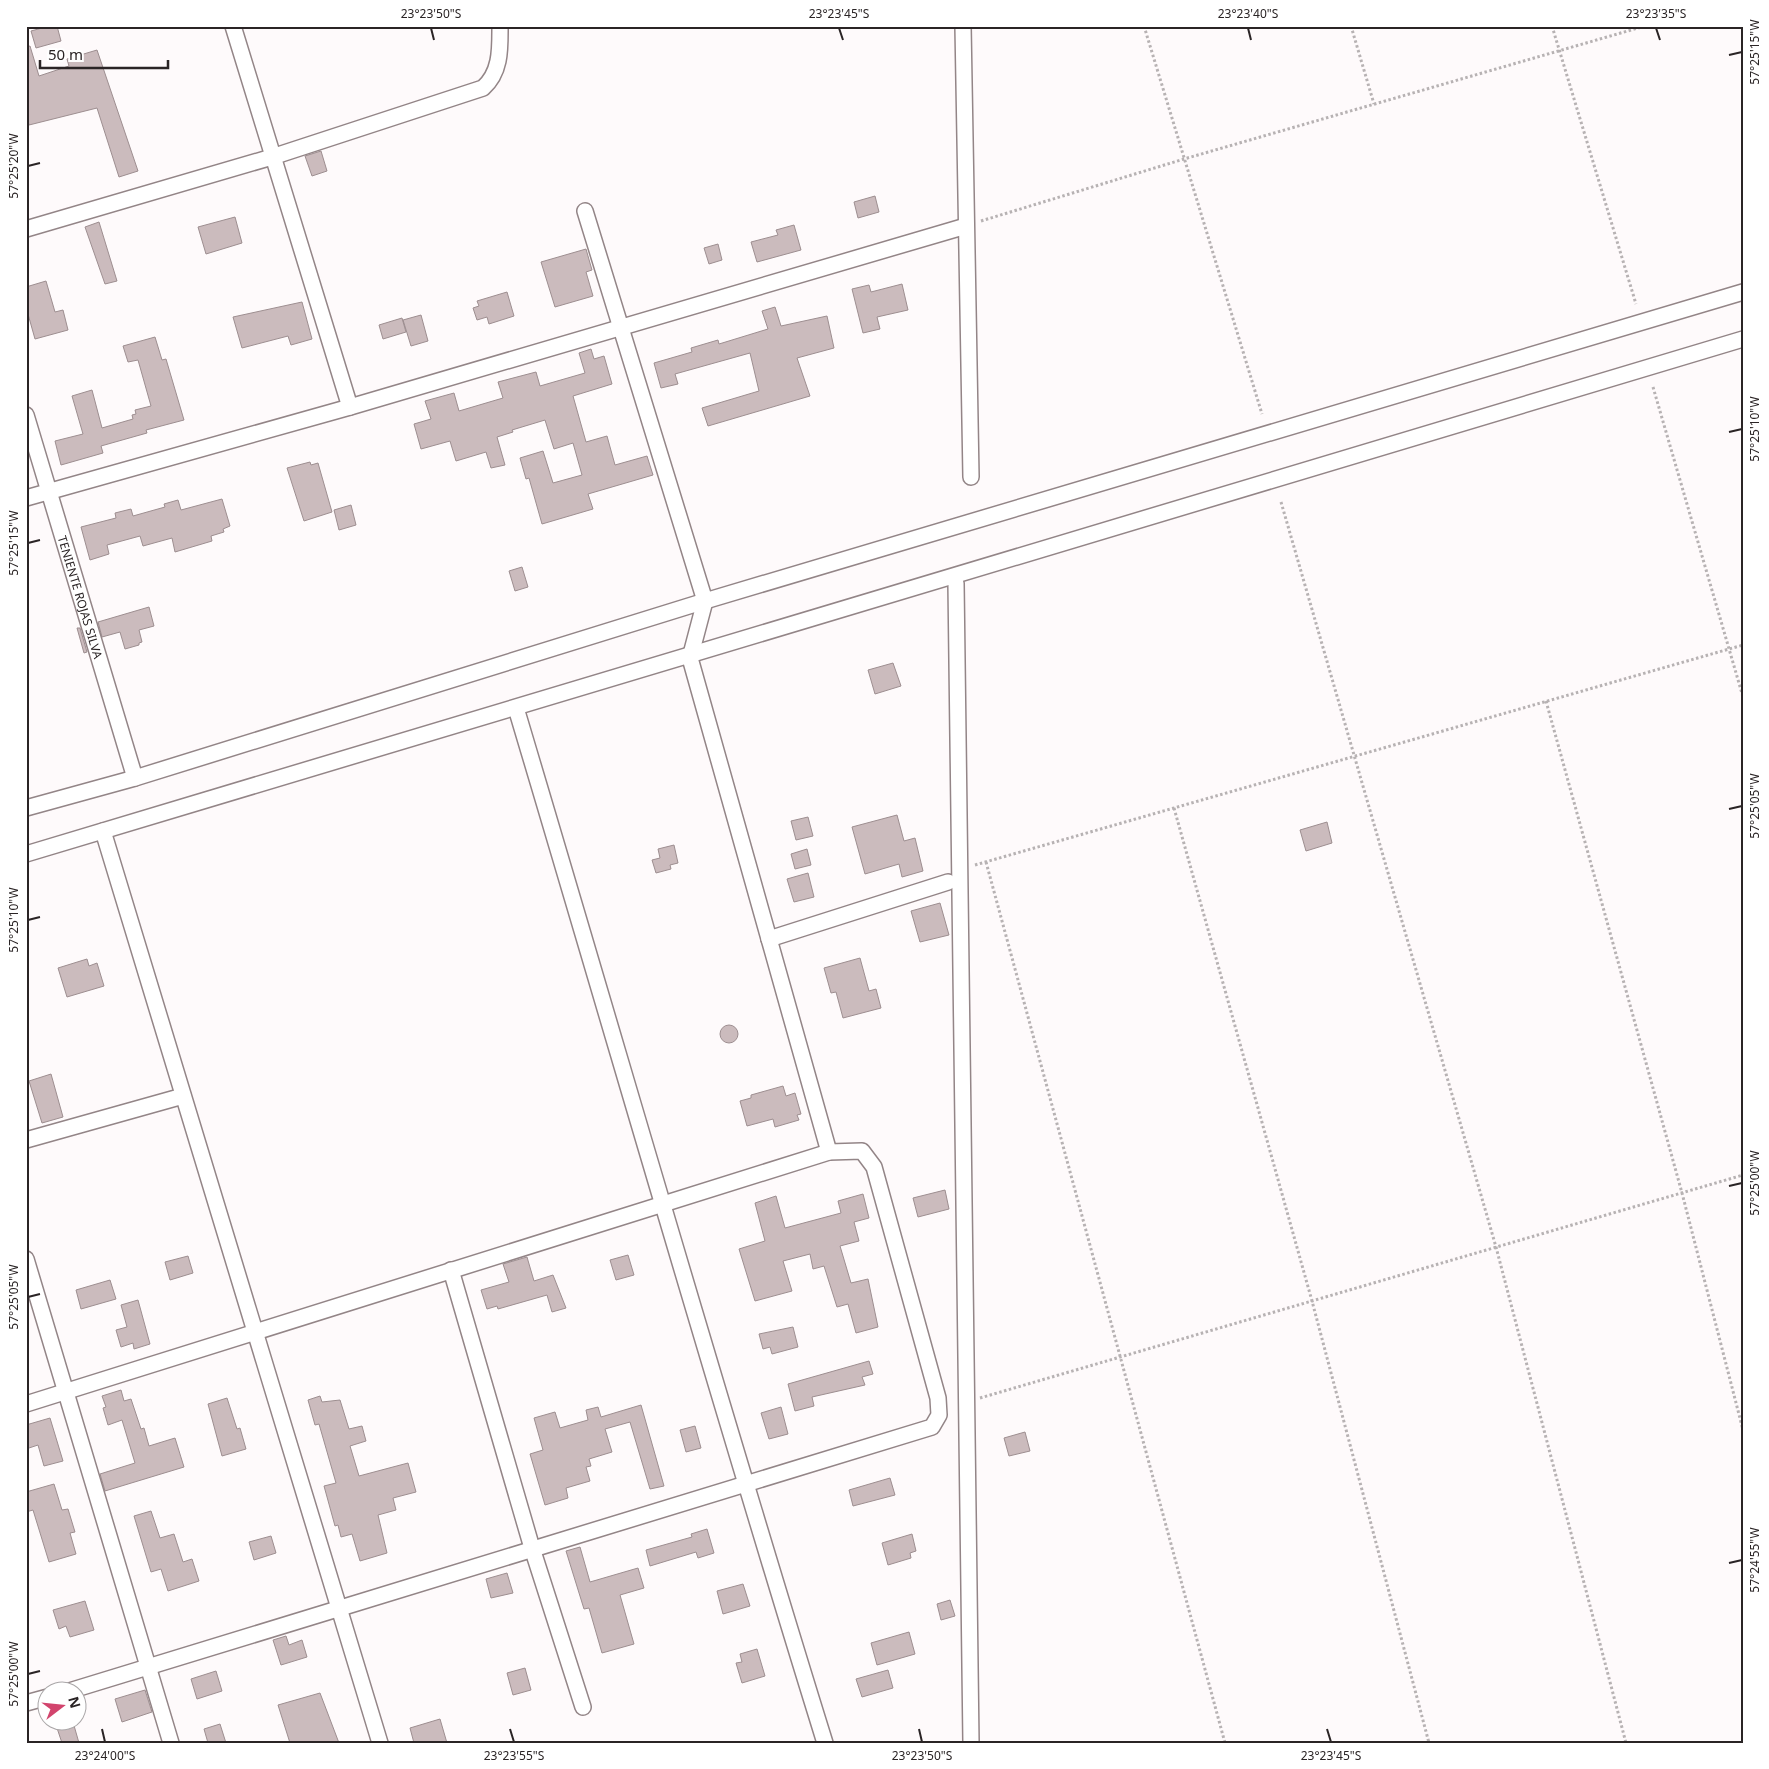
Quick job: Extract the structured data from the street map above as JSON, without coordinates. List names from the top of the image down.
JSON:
{
  "streets": {
    "street": ["TENIENTE ROJAS SILVA"]
  },
  "scale_bar": "50 m",
  "north": "right",
  "coordinates": [
    "23°23'50\"S",
    "23°23'45\"S",
    "23°23'40\"S",
    "23°23'35\"S",
    "57°25'15\"W",
    "57°25'20\"W",
    "57°25'10\"W",
    "57°25'05\"W",
    "57°25'00\"W",
    "57°24'55\"W",
    "23°24'00\"S",
    "23°23'55\"S"
  ]
}
